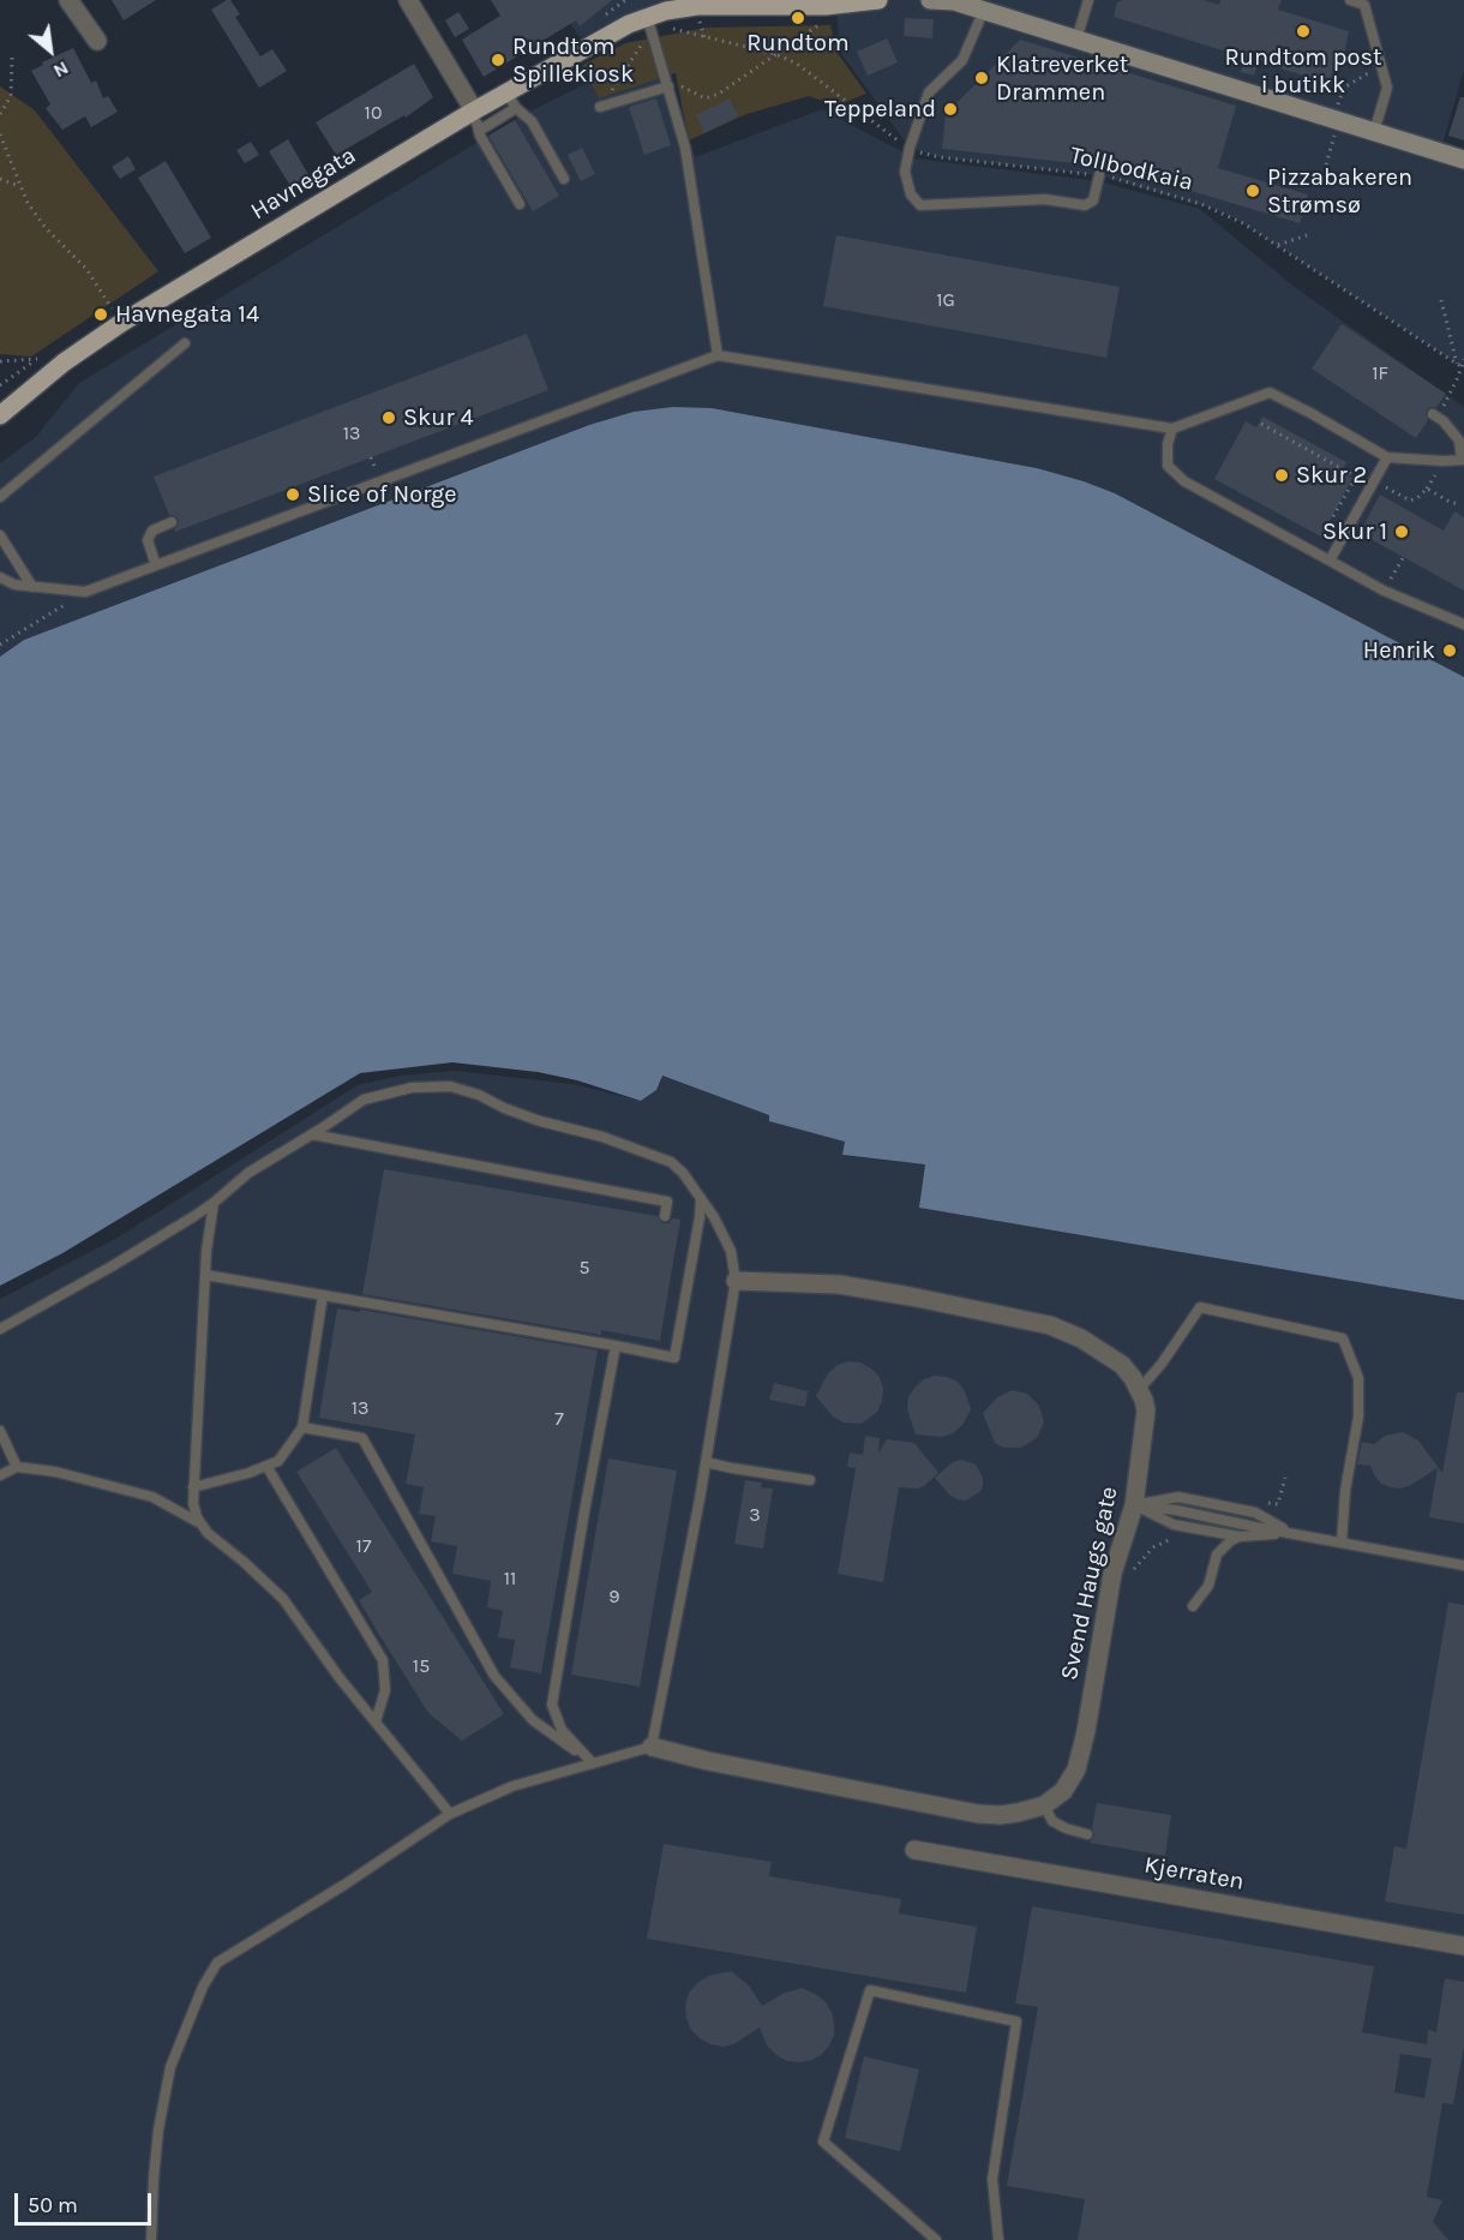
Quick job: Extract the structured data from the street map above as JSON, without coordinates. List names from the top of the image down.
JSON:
{
  "streets": {
    "main road": ["Havnegata"],
    "street": ["Svend Haugs gate", "Kjerraten"],
    "path": ["Tollbodkaia"]
  },
  "crossings": [
    ["Tollbodkaia", "Havnegata"]
  ],
  "places": [
    "Rundtom",
    "Rundtom post i butikk",
    "Rundtom Spillekiosk",
    "Klatreverket Drammen",
    "Teppeland",
    "Pizzabakeren Strømsø",
    "Havnegata 14",
    "Skur 4",
    "Skur 2",
    "Slice of Norge",
    "Skur 1",
    "Henrik"
  ],
  "house_numbers": [
    "10",
    "1G",
    "1F",
    "13",
    "5",
    "13",
    "7",
    "3",
    "17",
    "11",
    "9",
    "15"
  ],
  "scale_bar": "50 m",
  "north": "bottom right"
}
